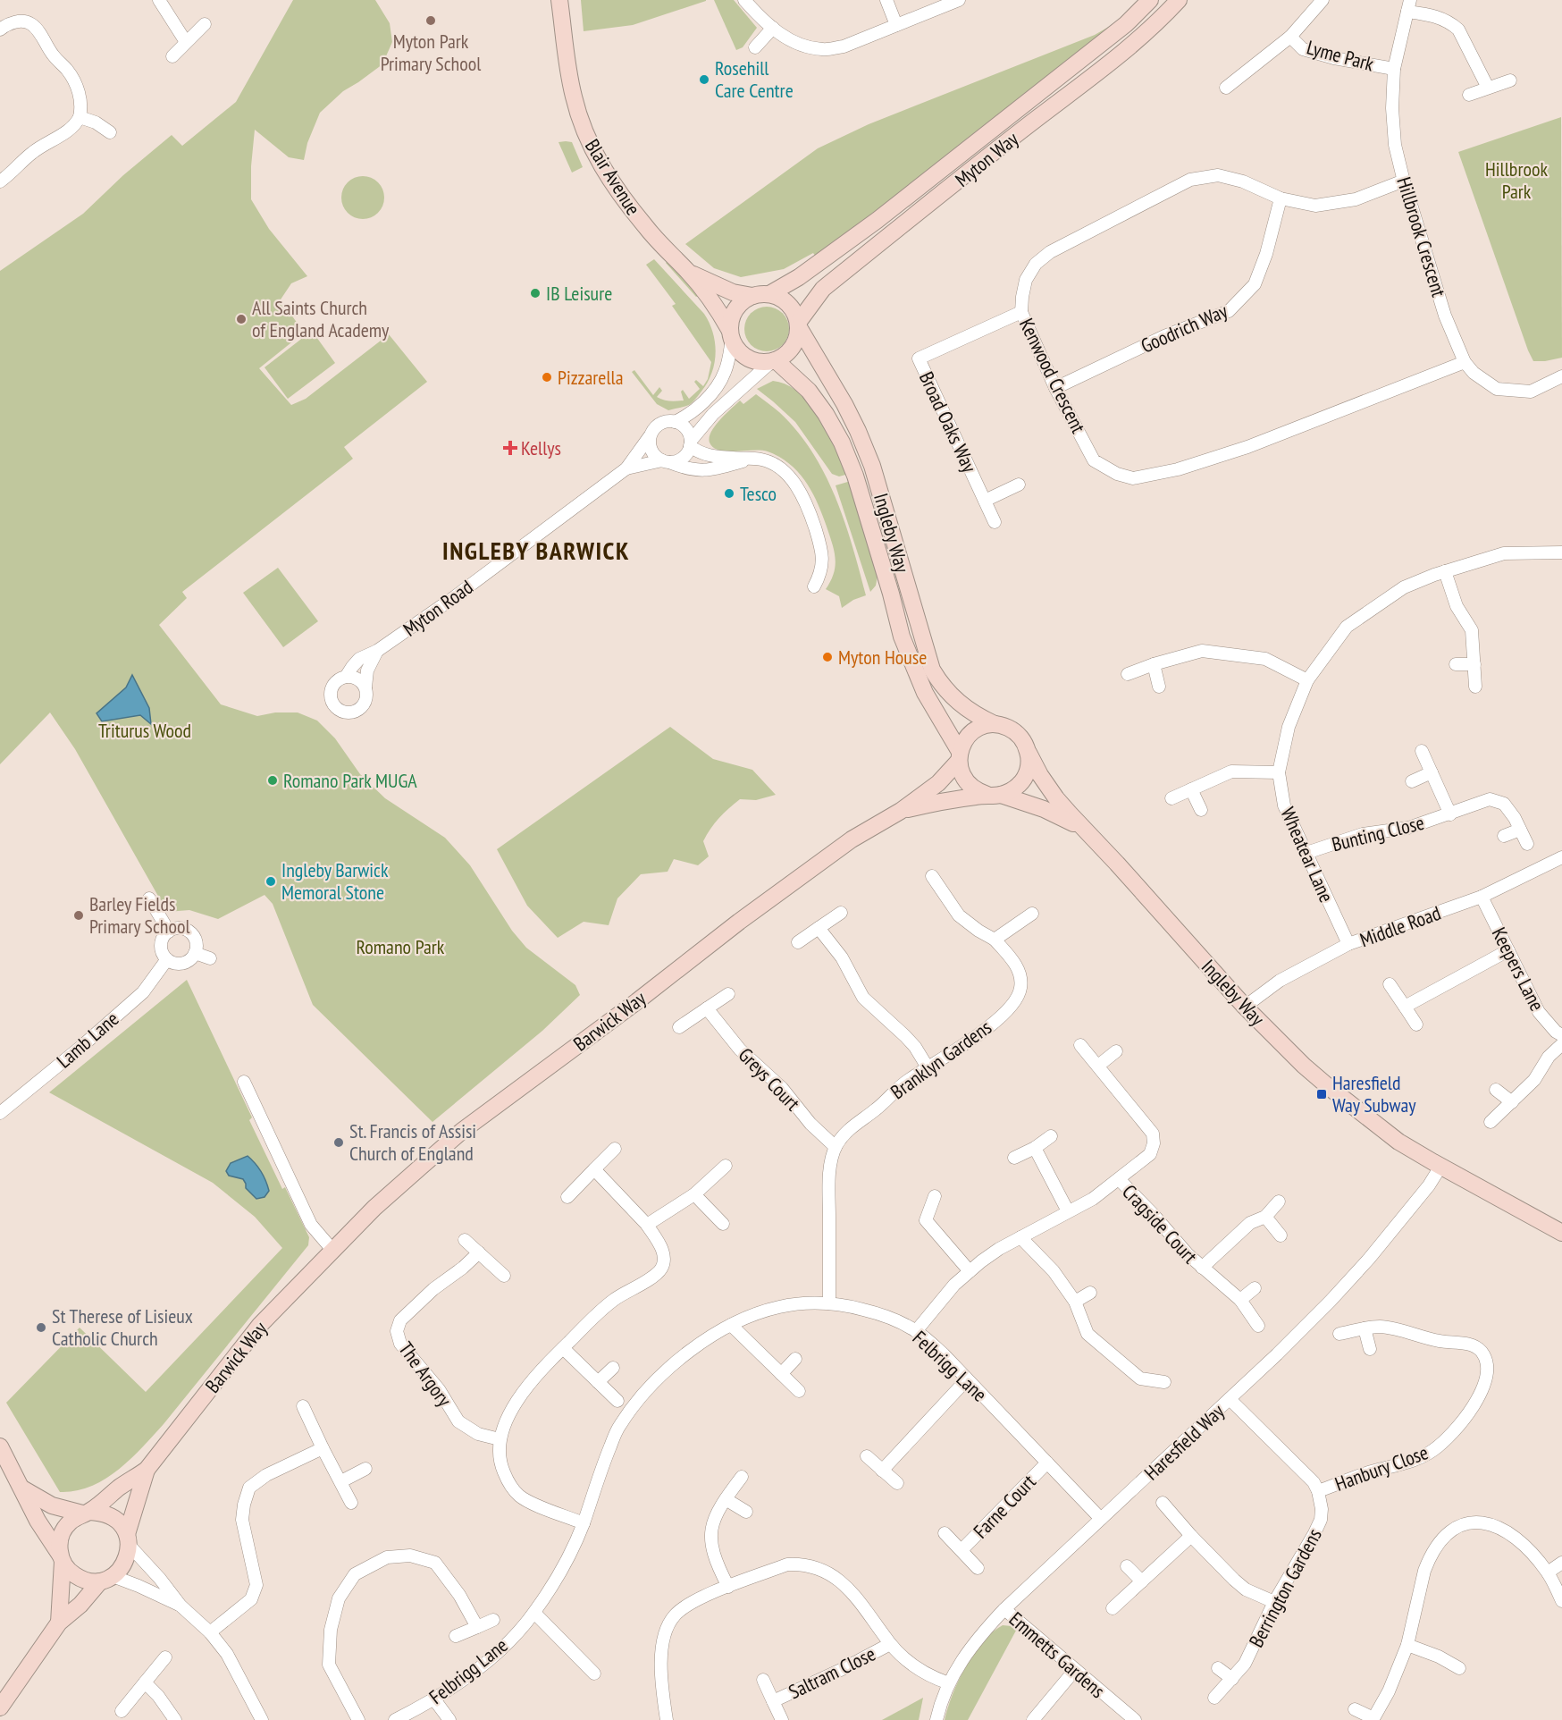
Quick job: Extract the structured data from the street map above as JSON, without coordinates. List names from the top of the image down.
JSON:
{
  "streets": {
    "street": [
      "Lyme Park",
      "Myton Way",
      "Blair Avenue",
      "Hillbrook Crescent",
      "Goodrich Way",
      "Kenwood Crescent",
      "Broad Oaks Way",
      "Ingleby Way",
      "Myton Road",
      "Bunting Close",
      "Wheatear Lane",
      "Middle Road",
      "Keepers Lane",
      "Barwick Way",
      "Lamb Lane",
      "Branklyn Gardens",
      "Greys Court",
      "Cragside Court",
      "Felbrigg Lane",
      "The Argory",
      "Haresfield Way",
      "Hanbury Close",
      "Farne Court",
      "Berrington Gardens",
      "Emmetts Gardens",
      "Saltram Close"
    ]
  },
  "crossings": [
    ["Lyme Park", "Hillbrook Crescent"],
    ["Myton Way", "Blair Avenue"],
    ["Myton Way", "Ingleby Way"],
    ["Blair Avenue", "Ingleby Way"],
    ["Hillbrook Crescent", "Kenwood Crescent"],
    ["Goodrich Way", "Kenwood Crescent"],
    ["Kenwood Crescent", "Broad Oaks Way"],
    ["Ingleby Way", "Middle Road"],
    ["Ingleby Way", "Barwick Way"],
    ["Ingleby Way", "Haresfield Way"],
    ["Bunting Close", "Wheatear Lane"],
    ["Wheatear Lane", "Middle Road"],
    ["Middle Road", "Keepers Lane"],
    ["Branklyn Gardens", "Greys Court"],
    ["Felbrigg Lane", "Haresfield Way"],
    ["Felbrigg Lane", "Farne Court"],
    ["Haresfield Way", "Emmetts Gardens"],
    ["Hanbury Close", "Berrington Gardens"]
  ],
  "districts": ["INGLEBY BARWICK"],
  "parks": ["Hillbrook Park", "Triturus Wood", "Romano Park"],
  "places": {
    "other": [
      "Myton Park Primary School",
      "Rosehill Care Centre",
      "IB Leisure",
      "All Saints Church of England Academy",
      "Pizzarella",
      "Tesco",
      "Myton House",
      "Romano Park MUGA",
      "Ingleby Barwick Memoral Stone",
      "Barley Fields Primary School",
      "St. Francis of Assisi Church of England",
      "St Therese of Lisieux Catholic Church"
    ],
    "health": ["Kellys"],
    "transit": ["Haresfield Way Subway"]
  }
}
